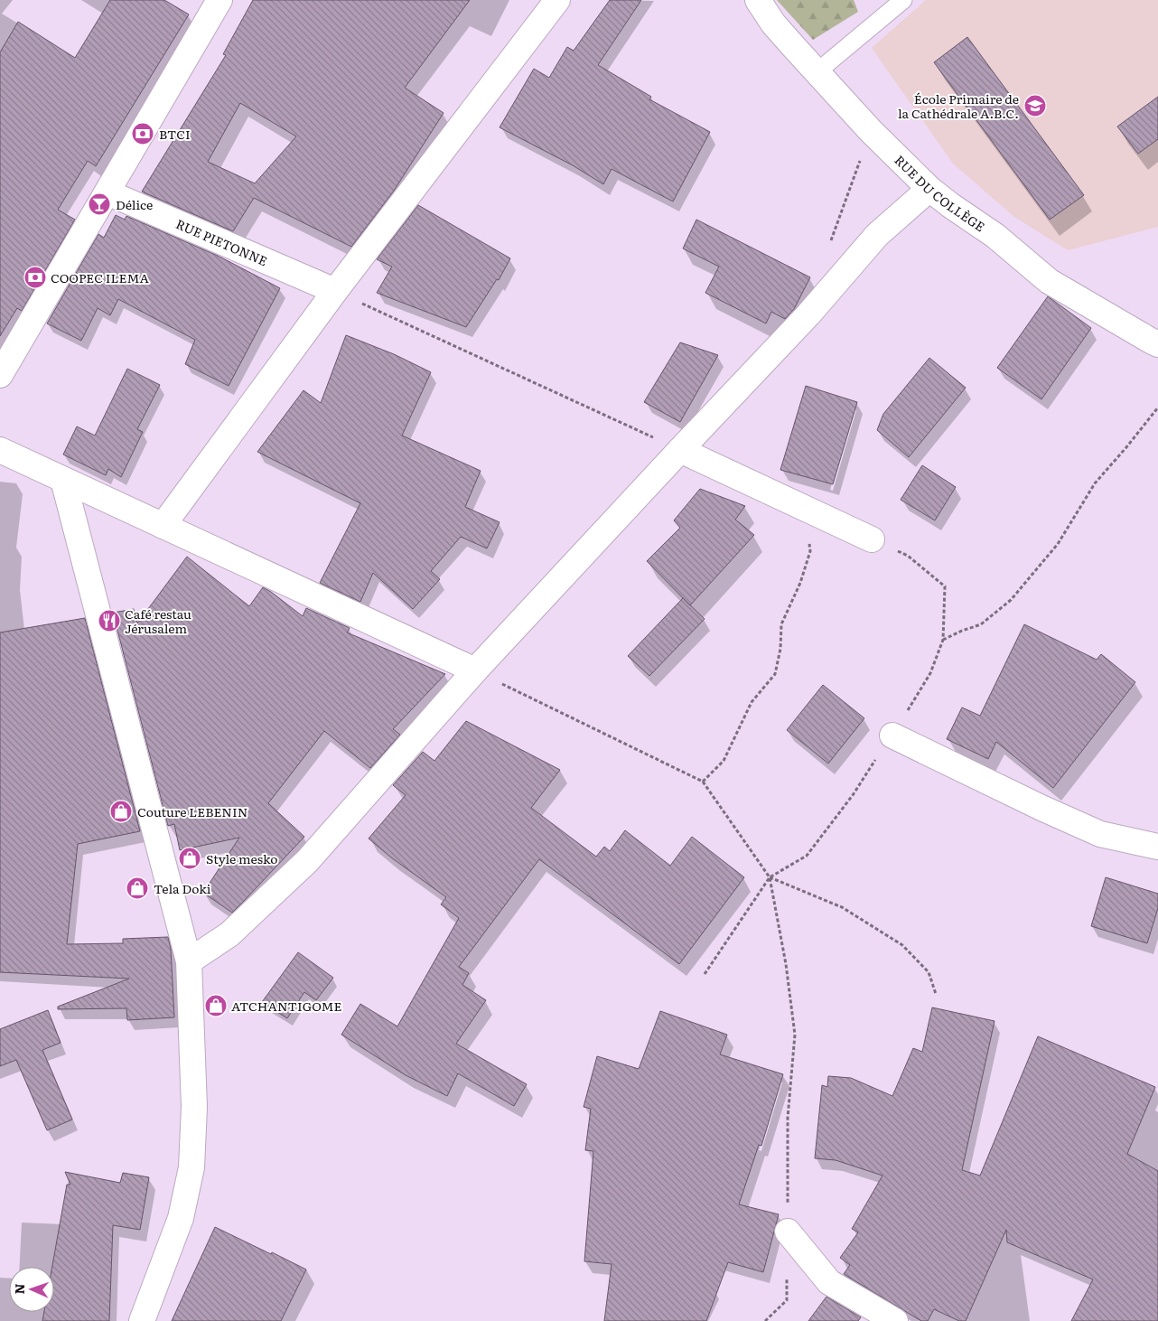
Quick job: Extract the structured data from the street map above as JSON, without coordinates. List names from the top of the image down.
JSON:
{
  "streets": {
    "street": ["RUE DU COLLÈGE", "RUE PIETONNE"]
  },
  "places": {
    "school or university": ["École Primaire de la Cathédrale A.B.C."],
    "bank": ["BTCI", "COOPEC ILEMA"],
    "bar": ["Délice"],
    "restaurant": ["Café restau Jérusalem"],
    "shop": [
      "Couture LEBENIN",
      "Style mesko",
      "Tela Doki",
      "ATCHANTIGOME"
    ]
  },
  "north": "left"
}
